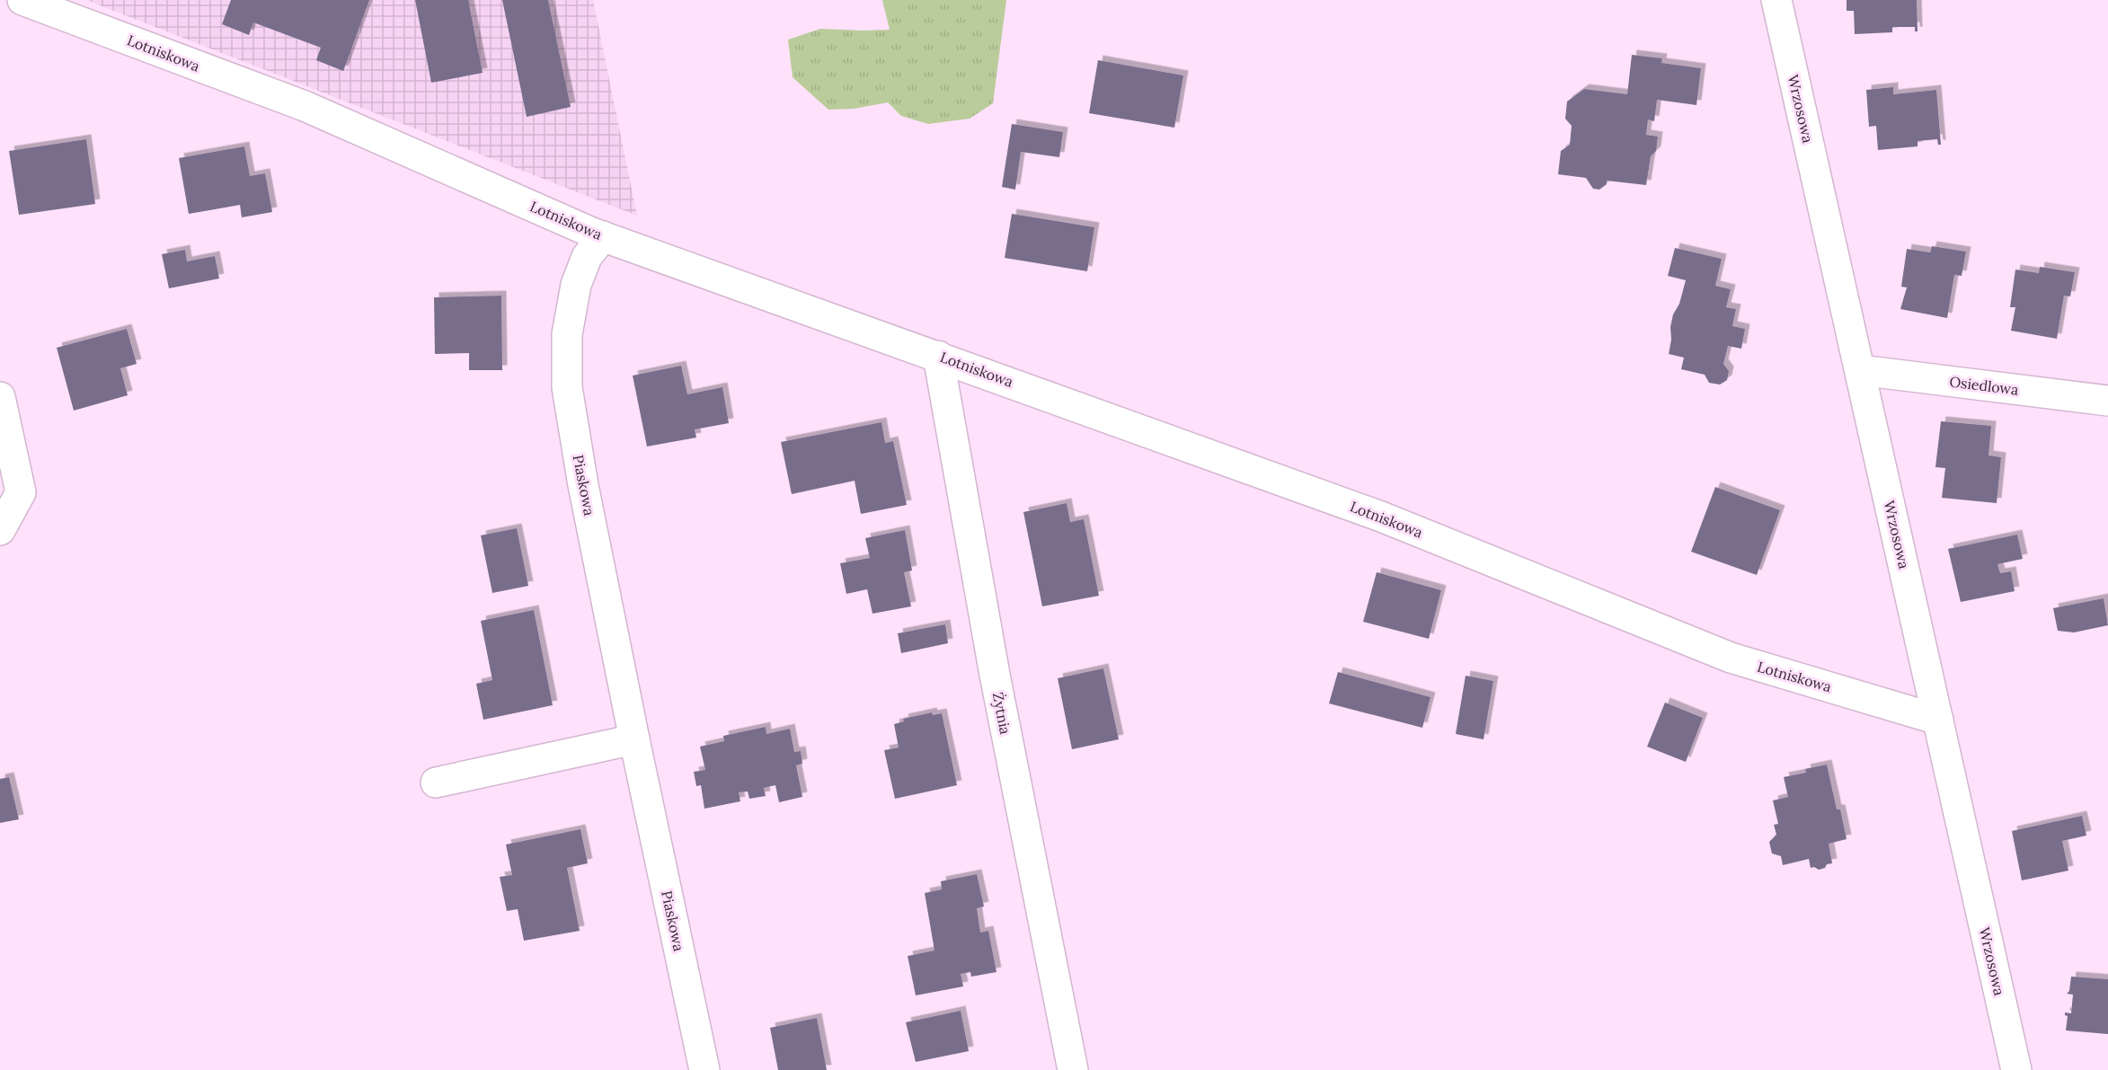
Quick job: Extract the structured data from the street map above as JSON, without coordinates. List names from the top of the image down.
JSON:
{
  "streets": {
    "street": [
      "Lotniskowa",
      "Wrzosowa",
      "Osiedlowa",
      "Piaskowa",
      "Żytnia"
    ]
  },
  "crossings": [
    ["Lotniskowa", "Wrzosowa"],
    ["Lotniskowa", "Piaskowa"],
    ["Lotniskowa", "Żytnia"],
    ["Wrzosowa", "Osiedlowa"]
  ]
}
